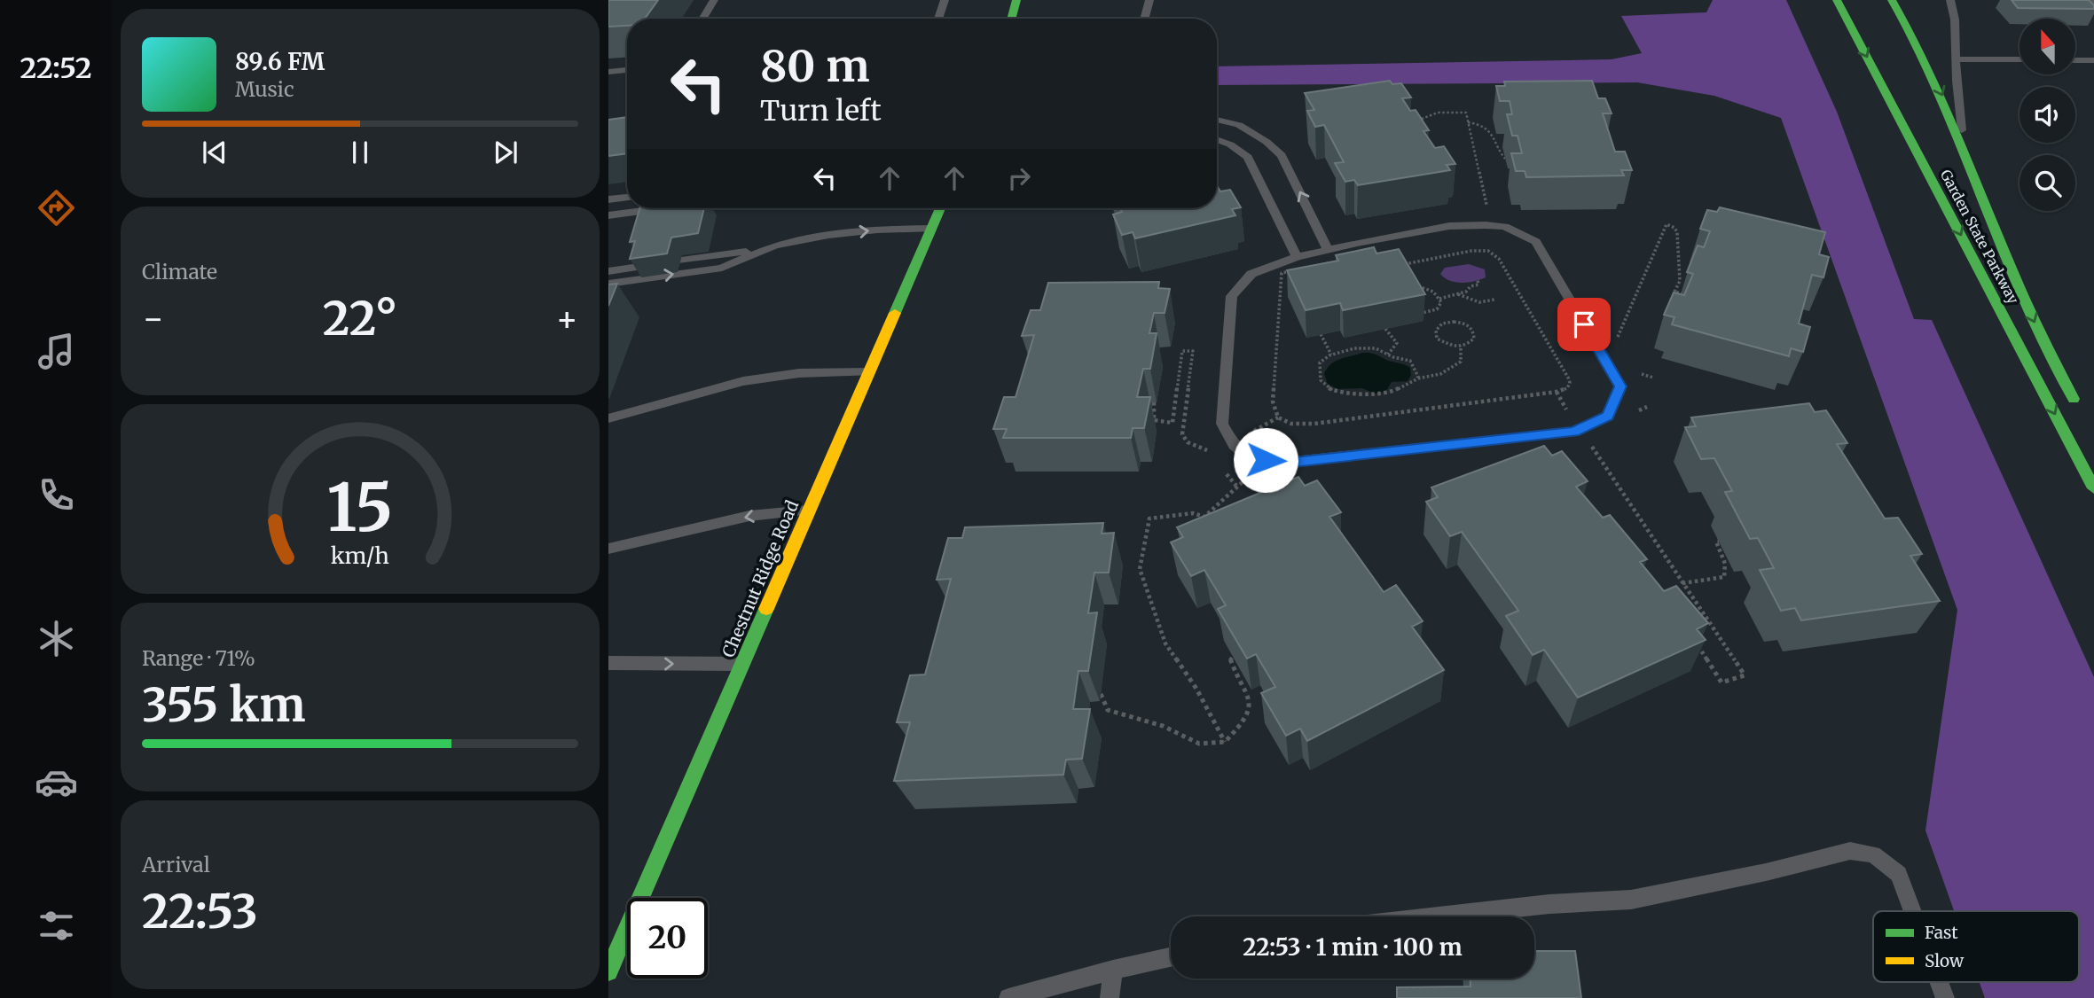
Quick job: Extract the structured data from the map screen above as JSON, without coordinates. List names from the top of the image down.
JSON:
{
  "streets": {
    "main road": ["Garden State Parkway", "Chestnut Ridge Road"]
  },
  "legend": ["Fast", "Slow"],
  "north": "top",
  "page": {
    "tabs": "22:52",
    "turn": ["80 m", "Turn left"],
    "song": ["89.6 FM", "Music"],
    "tile": [
      "Climate",
      ["Range · 71%", "355 km"],
      ["Arrival", "22:53"]
    ],
    "heat": ["−", "22°", "+"],
    "limit": "20",
    "trip": "22:53 · 1 min · 100 m",
    "gauge": ["15", "km/h"]
  }
}
